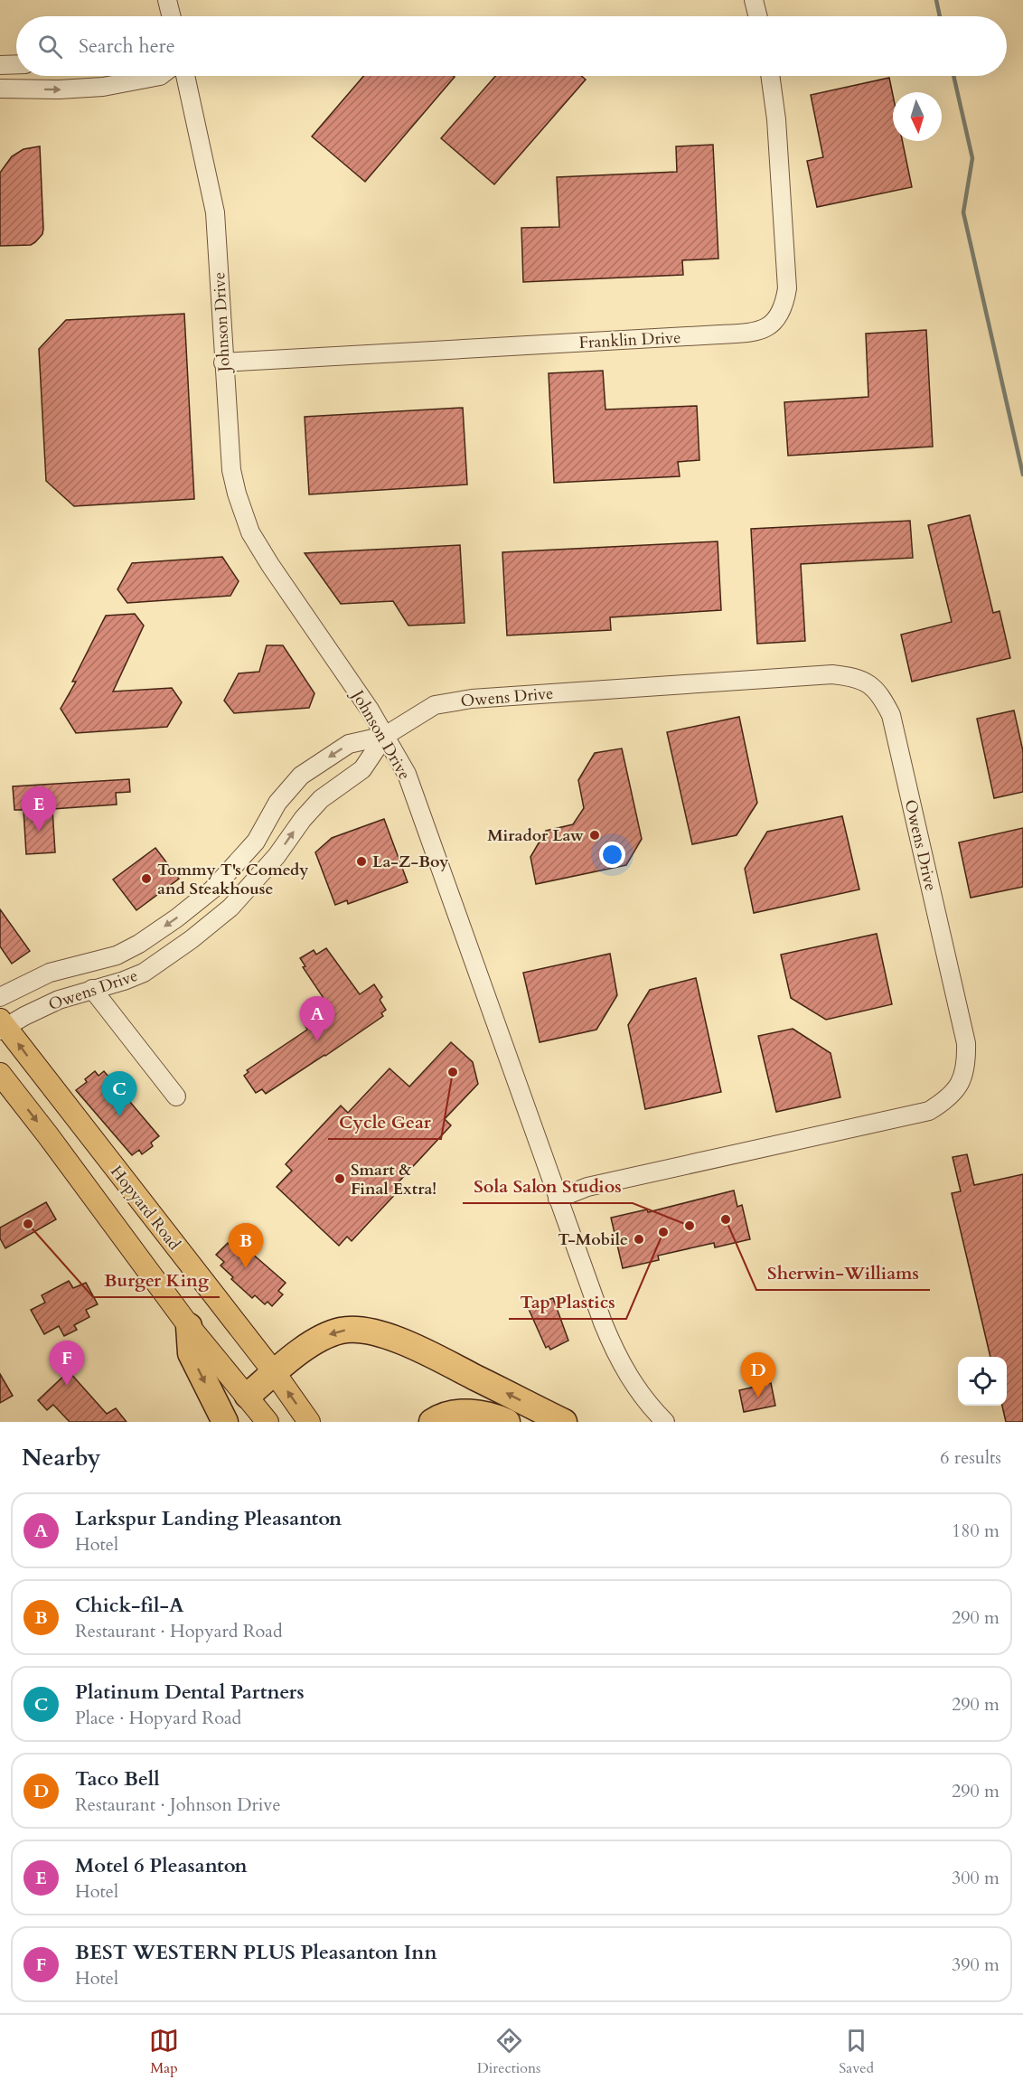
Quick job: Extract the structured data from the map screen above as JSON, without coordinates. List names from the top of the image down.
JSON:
{
  "streets": {
    "main road": ["Hopyard Road"],
    "street": ["Johnson Drive", "Franklin Drive", "Owens Drive"]
  },
  "crossings": [
    ["Johnson Drive", "Franklin Drive"],
    ["Johnson Drive", "Owens Drive"],
    ["Owens Drive", "Hopyard Road"]
  ],
  "places": [
    "Mirador Law",
    "La-Z-Boy",
    "Tommy T's Comedy and Steakhouse",
    "Cycle Gear",
    "Smart & Final Extra!",
    "Sherwin-Williams",
    "Burger King",
    "Sola Salon Studios",
    "Tap Plastics",
    "T-Mobile"
  ],
  "north": "bottom",
  "page": {
    "search": "Search here",
    "pins": [
      "E",
      "A",
      "C",
      "B",
      "F",
      "D"
    ],
    "heading": ["Nearby", "6 results"],
    "list": [
      {
        "mark": "A",
        "name": "Larkspur Landing Pleasanton",
        "note": "Hotel",
        "value": "180 m"
      },
      {
        "mark": "B",
        "name": "Chick-fil-A",
        "note": "Restaurant · Hopyard Road",
        "value": "290 m"
      },
      {
        "mark": "C",
        "name": "Platinum Dental Partners",
        "note": "Place · Hopyard Road",
        "value": "290 m"
      },
      {
        "mark": "D",
        "name": "Taco Bell",
        "note": "Restaurant · Johnson Drive",
        "value": "290 m"
      },
      {
        "mark": "E",
        "name": "Motel 6 Pleasanton",
        "note": "Hotel",
        "value": "300 m"
      },
      {
        "mark": "F",
        "name": "BEST WESTERN PLUS Pleasanton Inn",
        "note": "Hotel",
        "value": "390 m"
      }
    ],
    "nav": ["Map", "Directions", "Saved"]
  }
}
